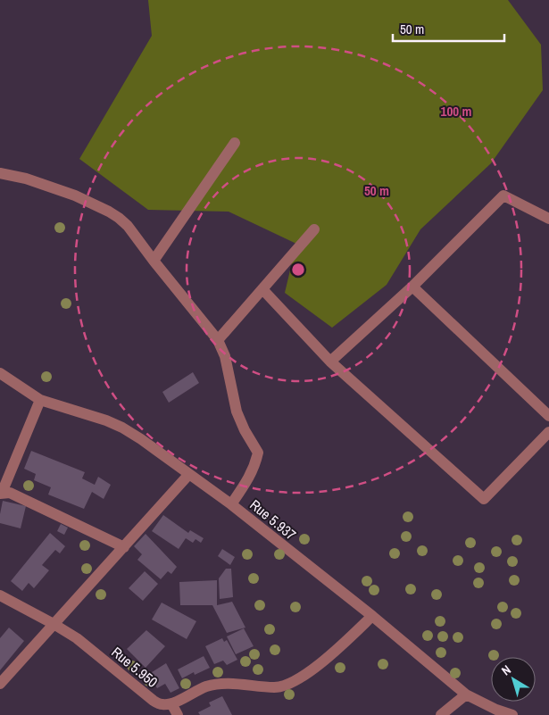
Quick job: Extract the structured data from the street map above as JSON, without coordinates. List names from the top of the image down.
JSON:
{
  "streets": {
    "street": ["Rue 5.937", "Rue 5.950"]
  },
  "scale_bar": "50 m",
  "north": "top left",
  "rings": ["100 m", "50 m"]
}
